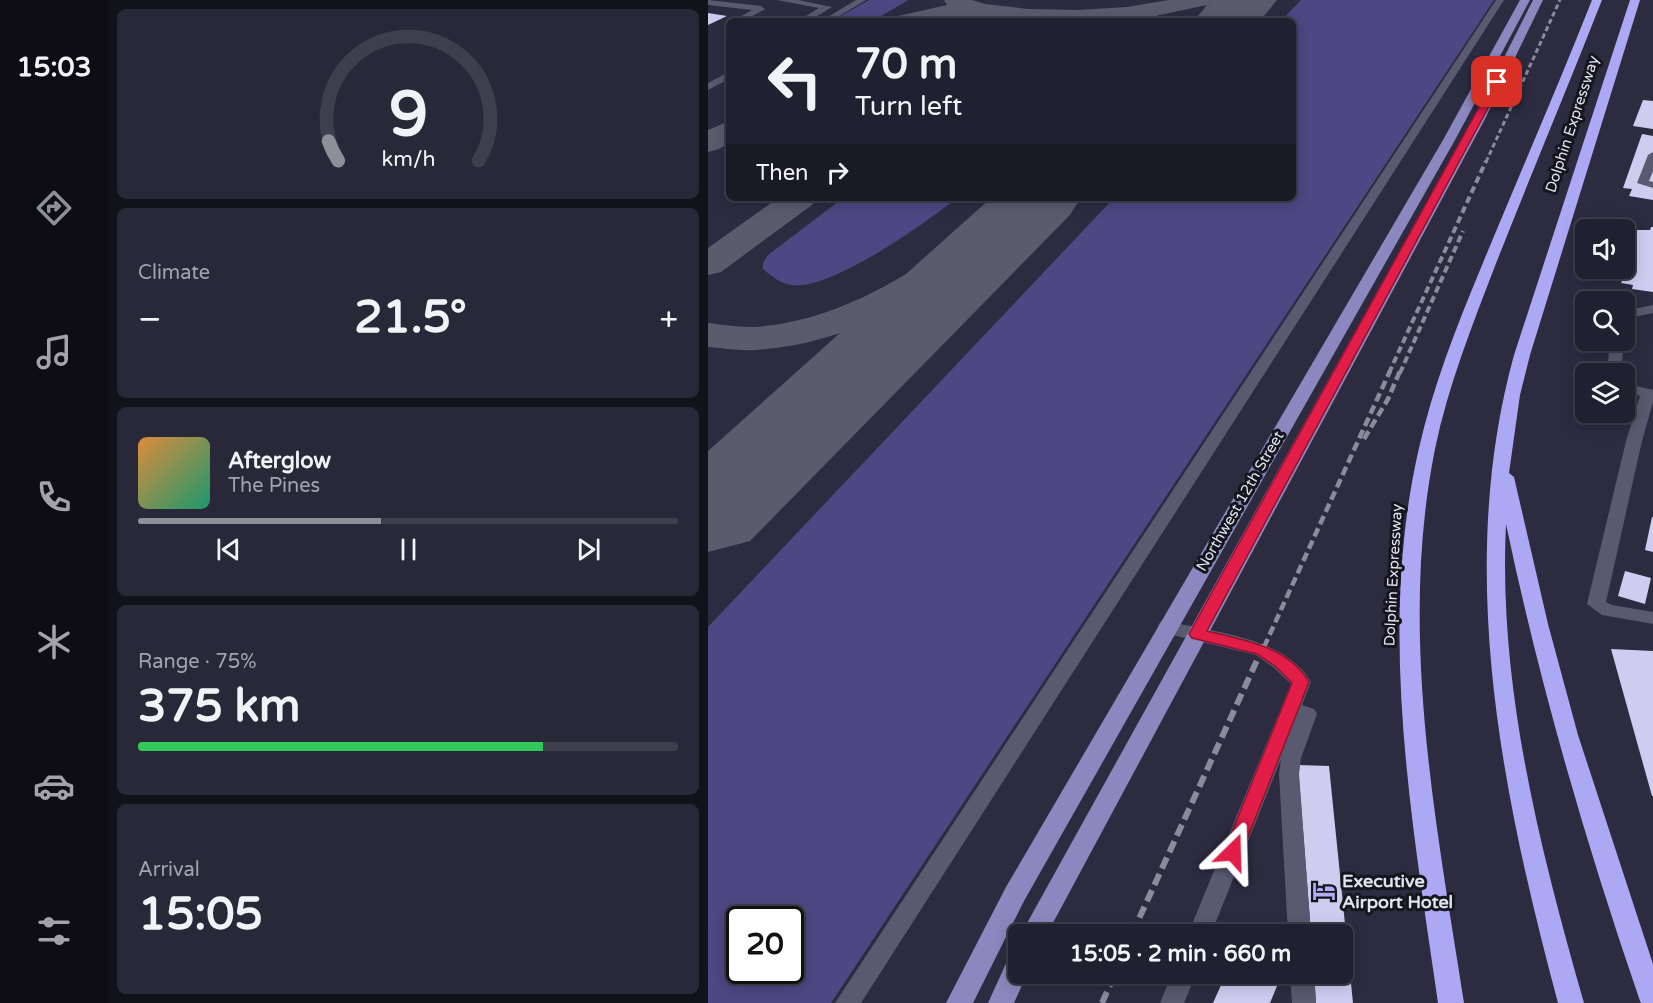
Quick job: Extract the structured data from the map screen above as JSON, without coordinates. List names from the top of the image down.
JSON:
{
  "streets": {
    "highway": ["Dolphin Expressway"],
    "main road": ["Northwest 12th Street"]
  },
  "places": {
    "hotel": ["Executive Airport Hotel"]
  },
  "page": {
    "tabs": "15:03",
    "turn": ["70 m", "Turn left"],
    "then": "Then",
    "tile": [
      "Climate",
      ["Range · 75%", "375 km"],
      ["Arrival", "15:05"]
    ],
    "heat": ["−", "21.5°", "+"],
    "song": ["Afterglow", "The Pines"],
    "limit": "20",
    "trip": "15:05 · 2 min · 660 m",
    "gauge": ["9", "km/h"]
  }
}
